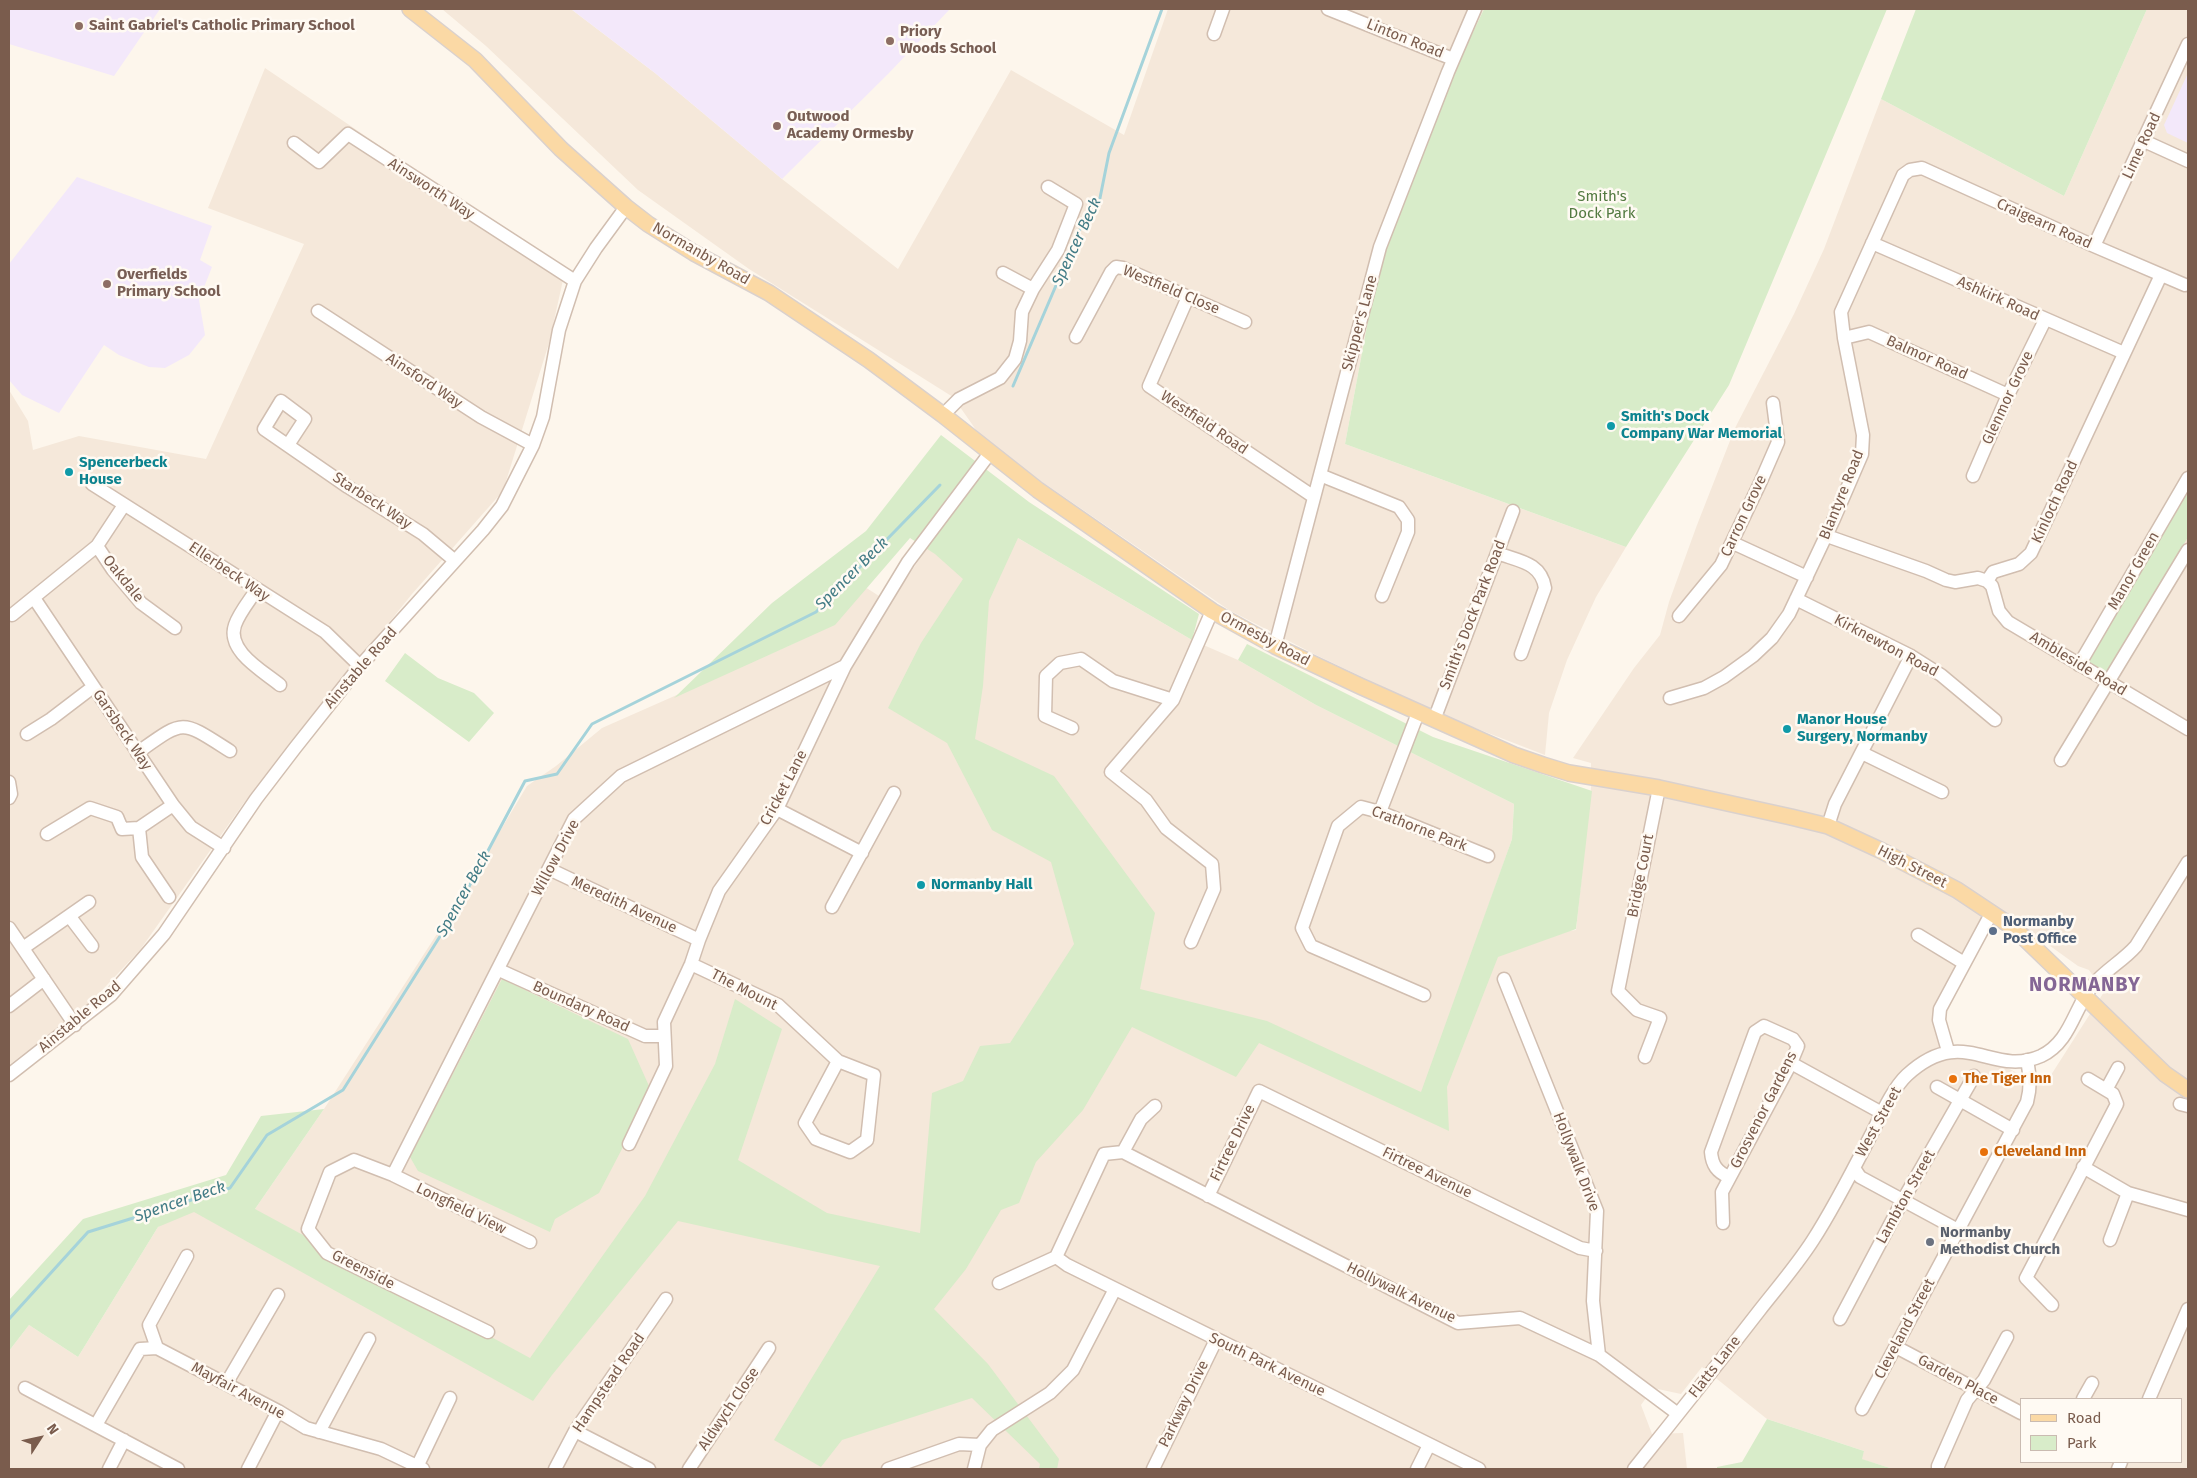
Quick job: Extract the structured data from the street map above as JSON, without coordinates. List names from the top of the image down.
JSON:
{
  "streets": {
    "main road": ["Normanby Road", "Ormesby Road", "High Street"],
    "street": [
      "Linton Road",
      "Lime Road",
      "Ainsworth Way",
      "Craigearn Road",
      "Westfield Close",
      "Ashkirk Road",
      "Skipper's Lane",
      "Balmor Road",
      "Ainsford Way",
      "Glenmor Grove",
      "Westfield Road",
      "Blantyre Road",
      "Starbeck Way",
      "Kinloch Road",
      "Carron Grove",
      "Manor Green",
      "Ellerbeck Way",
      "Oakdale",
      "Smith's Dock Park Road",
      "Kirknewton Road",
      "Ambleside Road",
      "Ainstable Road",
      "Garsbeck Way",
      "Cricket Lane",
      "Crathorne Park",
      "Willow Drive",
      "Bridge Court",
      "Meredith Avenue",
      "The Mount",
      "Boundary Road",
      "Grosvenor Gardens",
      "West Street",
      "Firtree Drive",
      "Hollywalk Drive",
      "Firtree Avenue",
      "Lambton Street",
      "Longfield View",
      "Greenside",
      "Hollywalk Avenue",
      "Cleveland Street",
      "South Park Avenue",
      "Flatts Lane",
      "Garden Place",
      "Hampstead Road",
      "Mayfair Avenue",
      "Parkway Drive",
      "Aldwych Close"
    ]
  },
  "crossings": [
    ["Linton Road", "Skipper's Lane"],
    ["Lime Road", "Craigearn Road"],
    ["Ainsworth Way", "Ainstable Road"],
    ["Craigearn Road", "Blantyre Road"],
    ["Craigearn Road", "Kinloch Road"],
    ["Normanby Road", "Ormesby Road"],
    ["Normanby Road", "Ainstable Road"],
    ["Normanby Road", "Cricket Lane"],
    ["Westfield Close", "Westfield Road"],
    ["Ashkirk Road", "Glenmor Grove"],
    ["Ashkirk Road", "Blantyre Road"],
    ["Ashkirk Road", "Kinloch Road"],
    ["Skipper's Lane", "Westfield Road"],
    ["Skipper's Lane", "Ormesby Road"],
    ["Balmor Road", "Glenmor Grove"],
    ["Balmor Road", "Blantyre Road"],
    ["Ainsford Way", "Ainstable Road"],
    ["Blantyre Road", "Kirknewton Road"],
    ["Starbeck Way", "Ainstable Road"],
    ["Kinloch Road", "Ambleside Road"],
    ["Manor Green", "Ambleside Road"],
    ["Ellerbeck Way", "Ainstable Road"],
    ["Smith's Dock Park Road", "Ormesby Road"],
    ["Ormesby Road", "Cricket Lane"],
    ["Ormesby Road", "High Street"],
    ["Ainstable Road", "Garsbeck Way"],
    ["Cricket Lane", "Willow Drive"],
    ["Cricket Lane", "Meredith Avenue"],
    ["Cricket Lane", "The Mount"],
    ["Cricket Lane", "Boundary Road"],
    ["Willow Drive", "Meredith Avenue"],
    ["Willow Drive", "Boundary Road"],
    ["Willow Drive", "Longfield View"],
    ["Willow Drive", "Greenside"],
    ["High Street", "Bridge Court"],
    ["West Street", "Flatts Lane"],
    ["Firtree Drive", "Firtree Avenue"],
    ["Firtree Drive", "Hollywalk Avenue"],
    ["Hollywalk Drive", "Firtree Avenue"],
    ["Hollywalk Drive", "Hollywalk Avenue"],
    ["Longfield View", "Greenside"],
    ["Hollywalk Avenue", "Flatts Lane"],
    ["Cleveland Street", "Garden Place"],
    ["South Park Avenue", "Parkway Drive"]
  ],
  "districts": ["NORMANBY"],
  "water": ["Spencer Beck"],
  "parks": ["Smith's Dock Park"],
  "places": [
    "Saint Gabriel's Catholic Primary School",
    "Priory Woods School",
    "Outwood Academy Ormesby",
    "Overfields Primary School",
    "Smith's Dock Company War Memorial",
    "Spencerbeck House",
    "Manor House Surgery, Normanby",
    "Normanby Hall",
    "Normanby Post Office",
    "The Tiger Inn",
    "Cleveland Inn",
    "Normanby Methodist Church"
  ],
  "legend": ["Road", "Park"],
  "north": "top right"
}
